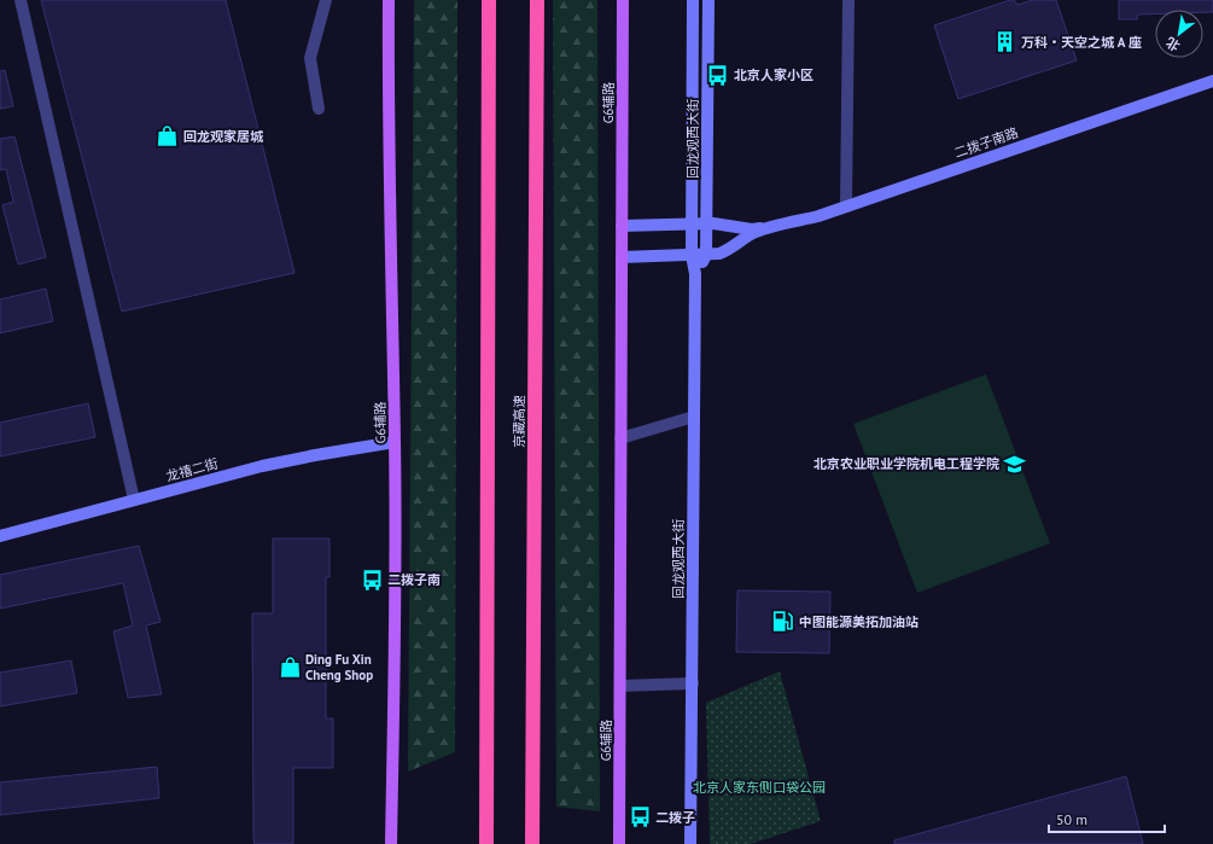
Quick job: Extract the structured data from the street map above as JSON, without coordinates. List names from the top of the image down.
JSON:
{
  "streets": {
    "highway": ["京藏高速"],
    "main road": ["G6辅路"],
    "street": ["回龙观西大街", "二拨子南路", "龙禧二街"]
  },
  "crossings": [
    ["G6辅路", "二拨子南路"],
    ["G6辅路", "龙禧二街"],
    ["回龙观西大街", "二拨子南路"]
  ],
  "parks": ["北京人家东侧口袋公园"],
  "places": {
    "building": ["万科・天空之城 A 座"],
    "bus stop": ["北京人家小区", "二拨子南", "二拨子"],
    "shop": ["回龙观家居城", "Ding Fu Xin Cheng Shop"],
    "school or university": ["北京农业职业学院机电工程学院"],
    "fuel station": ["中图能源美拓加油站"]
  },
  "scale_bar": "50 m",
  "north": "bottom left"
}
